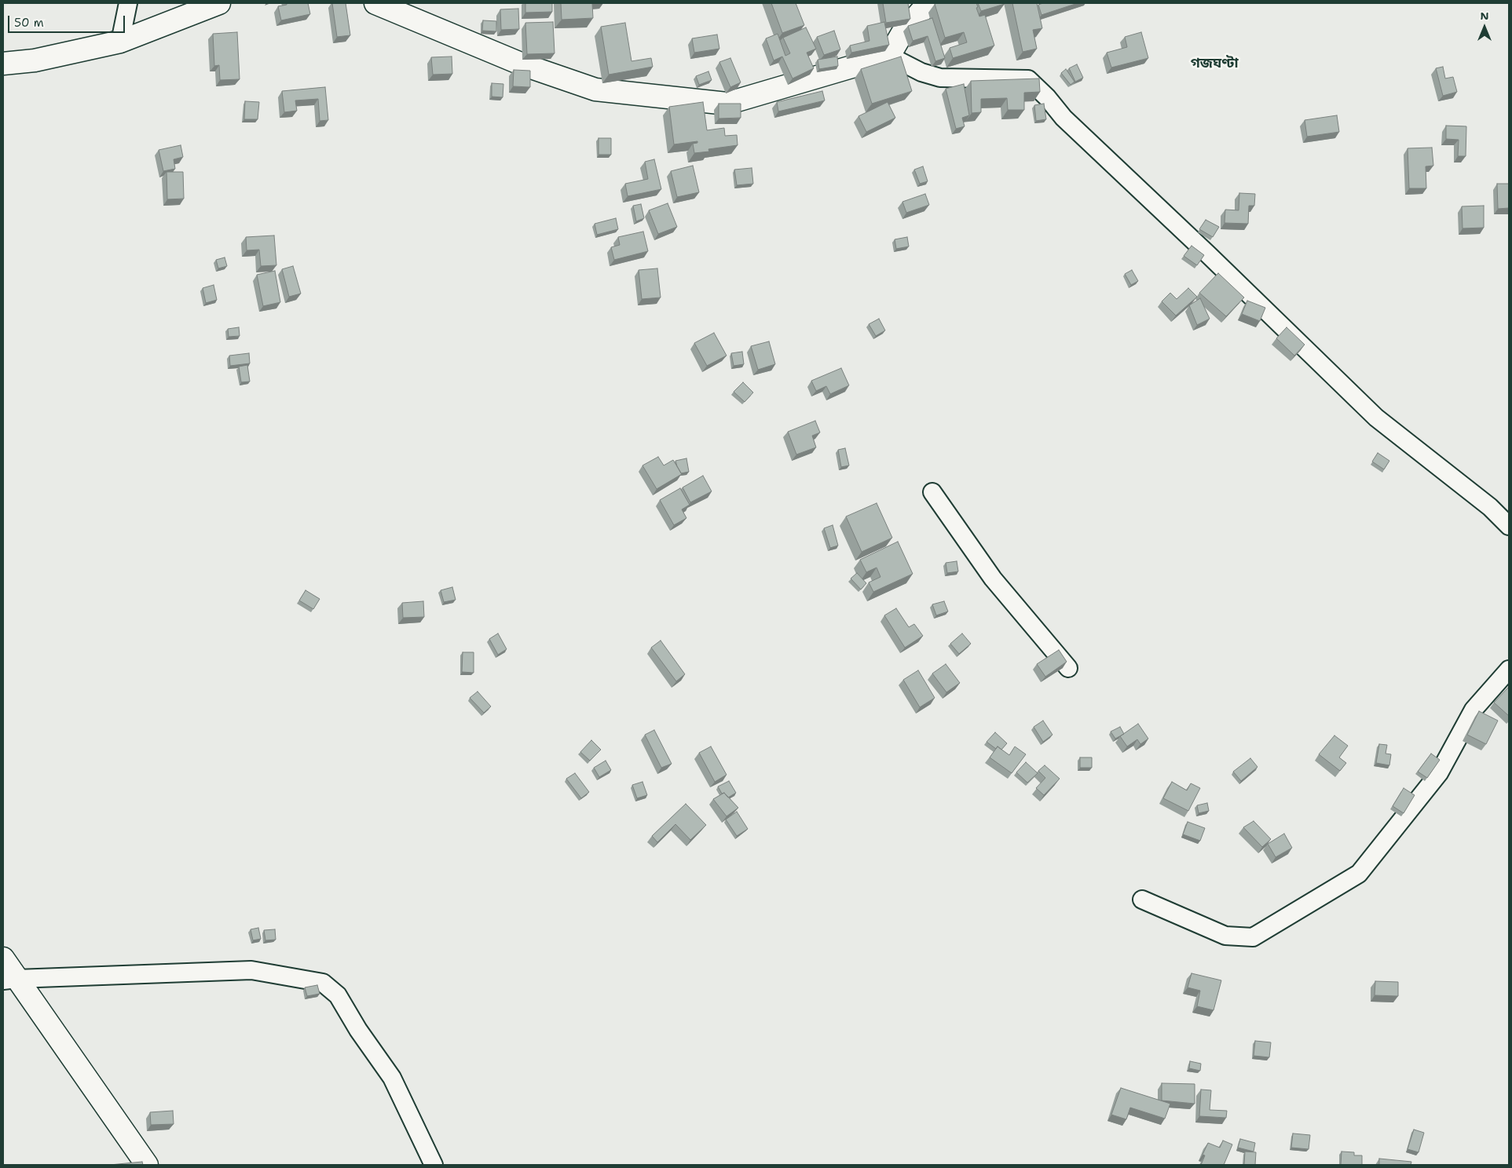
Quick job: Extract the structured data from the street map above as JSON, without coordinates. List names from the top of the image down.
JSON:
{
  "districts": ["গজঘণ্টা"],
  "scale_bar": "50 m",
  "north": "top"
}
